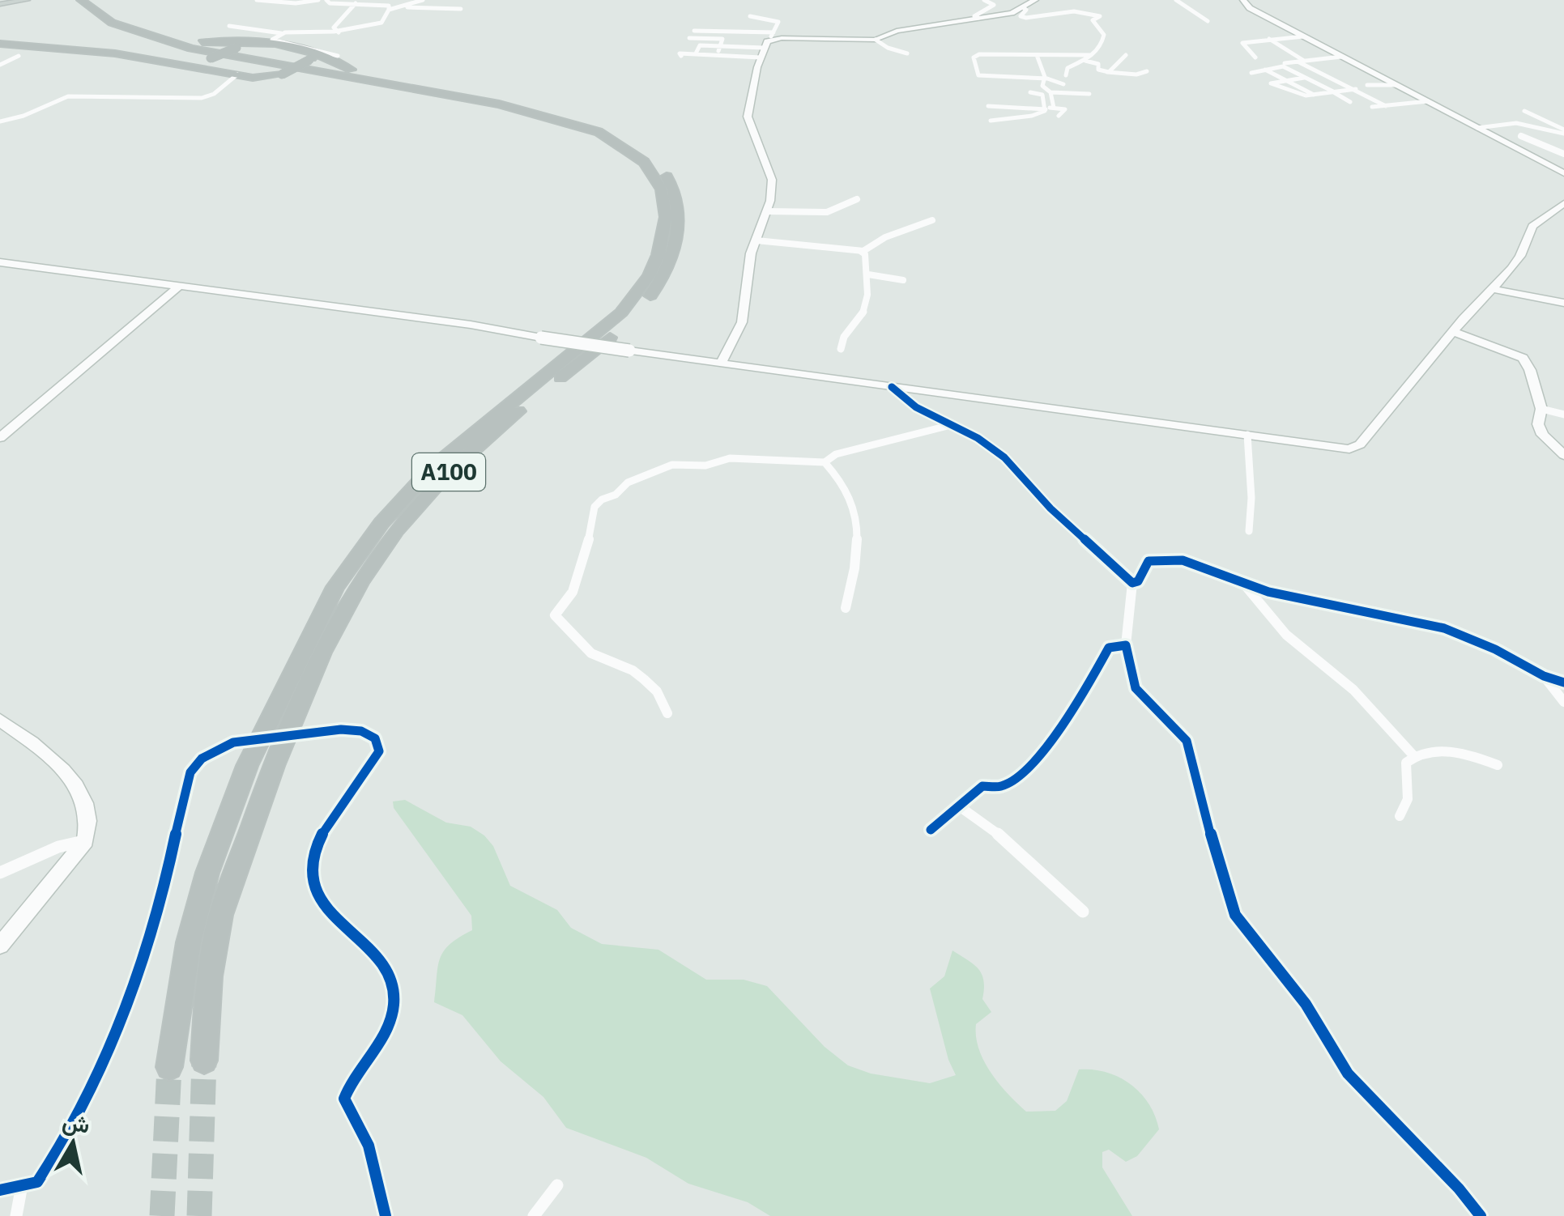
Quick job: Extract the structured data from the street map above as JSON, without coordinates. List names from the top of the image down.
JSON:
{
  "streets": {
    "highway": ["A100"]
  },
  "north": "top"
}
